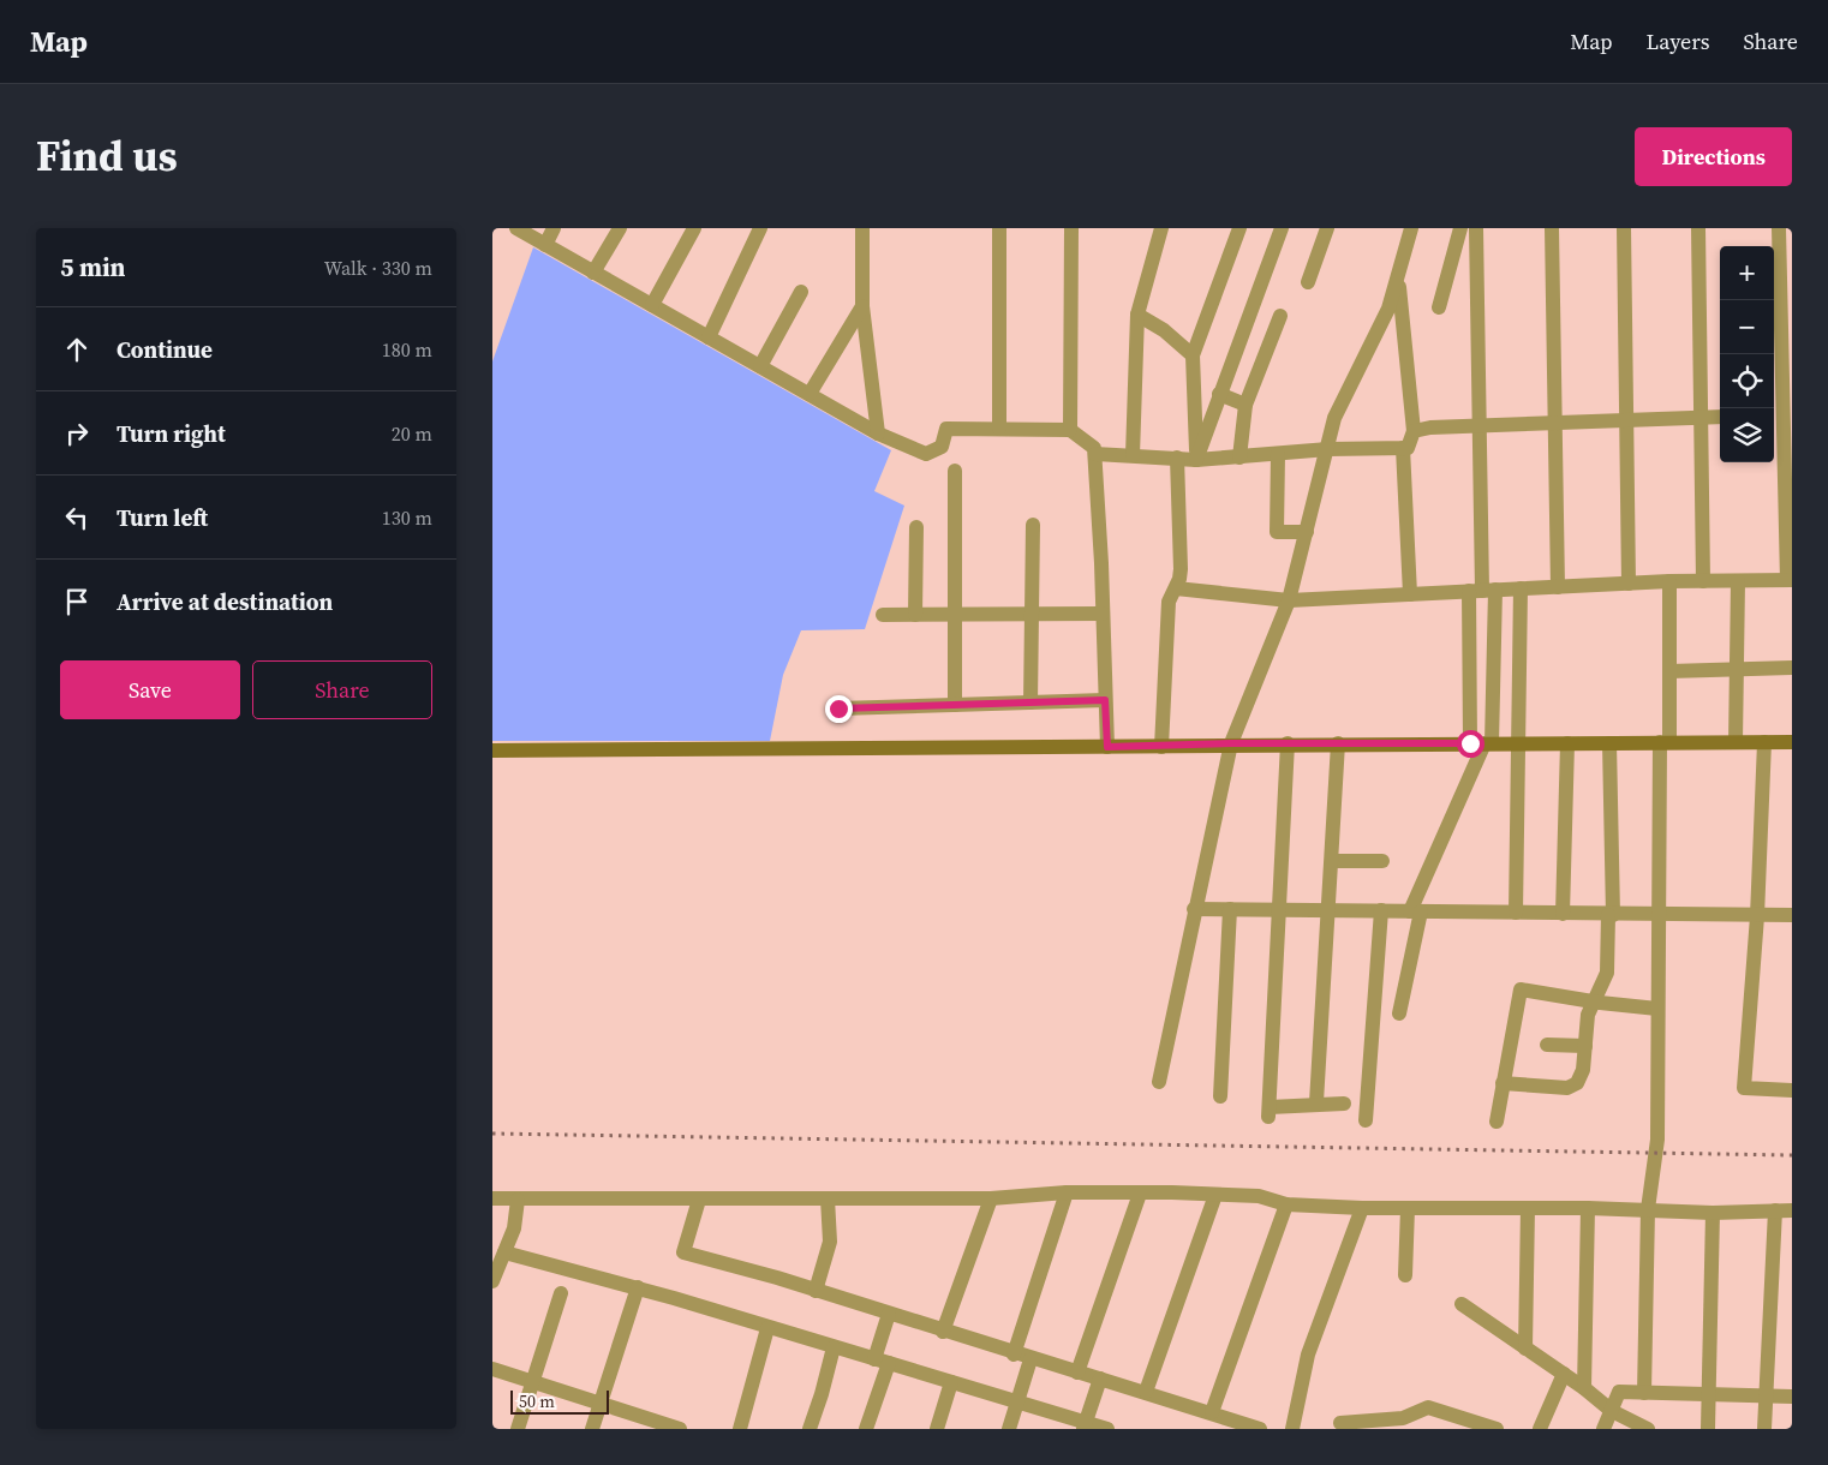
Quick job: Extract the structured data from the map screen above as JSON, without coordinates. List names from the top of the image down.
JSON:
{
  "scale_bar": "50 m",
  "page": {
    "header": "Map",
    "nav": ["Map", "Layers", "Share"],
    "title": "Find us",
    "buttons": [
      "Directions",
      ["Save", "Share"]
    ],
    "heading": ["5 min", "Walk · 330 m"],
    "map_buttons": ["+", "−"],
    "list": [
      ["Continue", "180 m"],
      ["Turn right", "20 m"],
      ["Turn left", "130 m"],
      "Arrive at destination"
    ],
    "scale": "50 m"
  }
}
